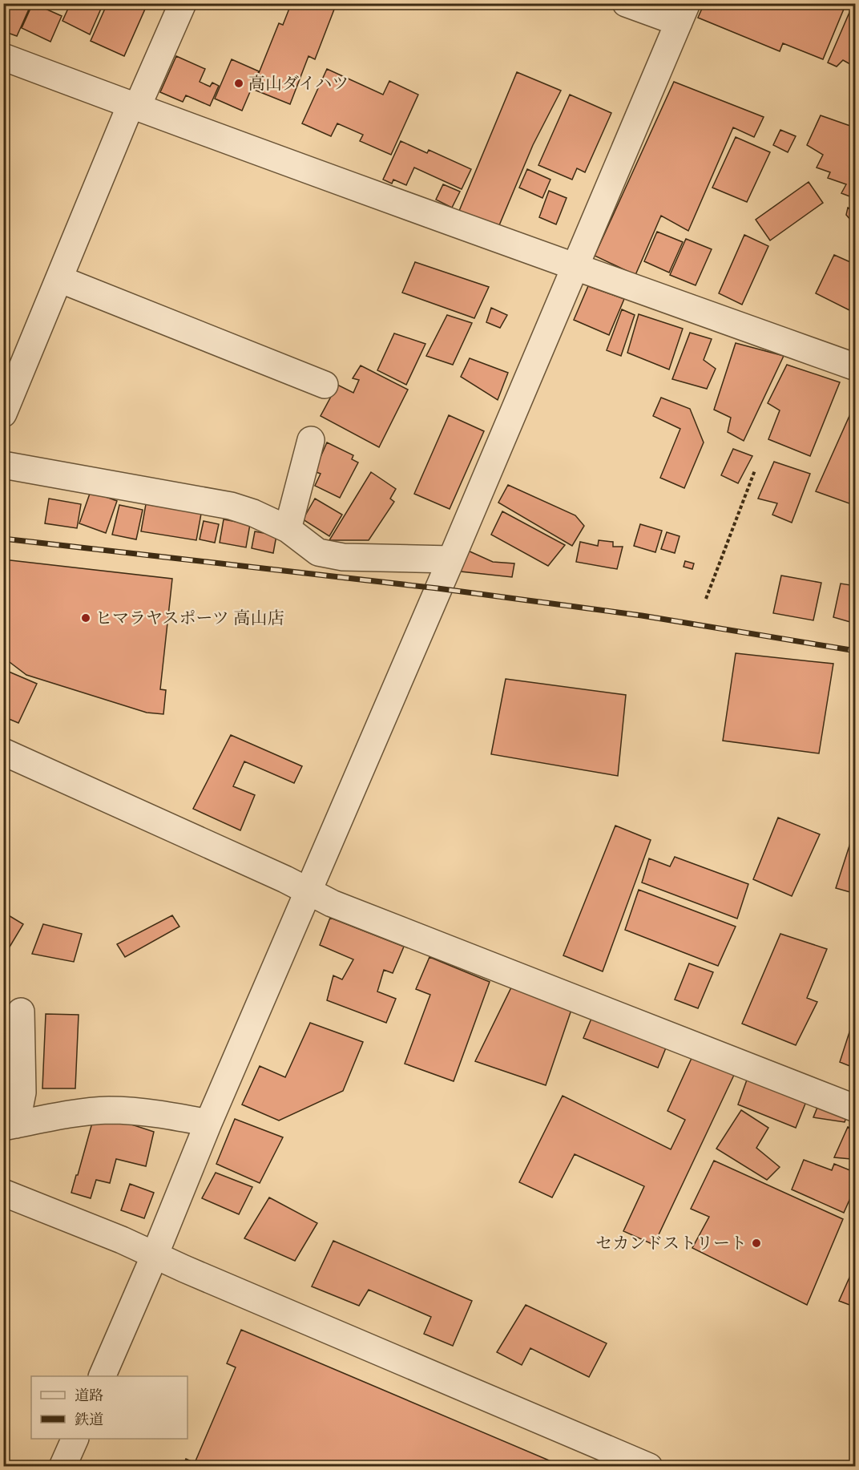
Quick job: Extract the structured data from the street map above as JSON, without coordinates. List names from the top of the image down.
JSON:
{
  "places": ["高山ダイハツ", "ヒマラヤスポーツ 高山店", "セカンドストリート"],
  "legend": ["道路", "鉄道"]
}
